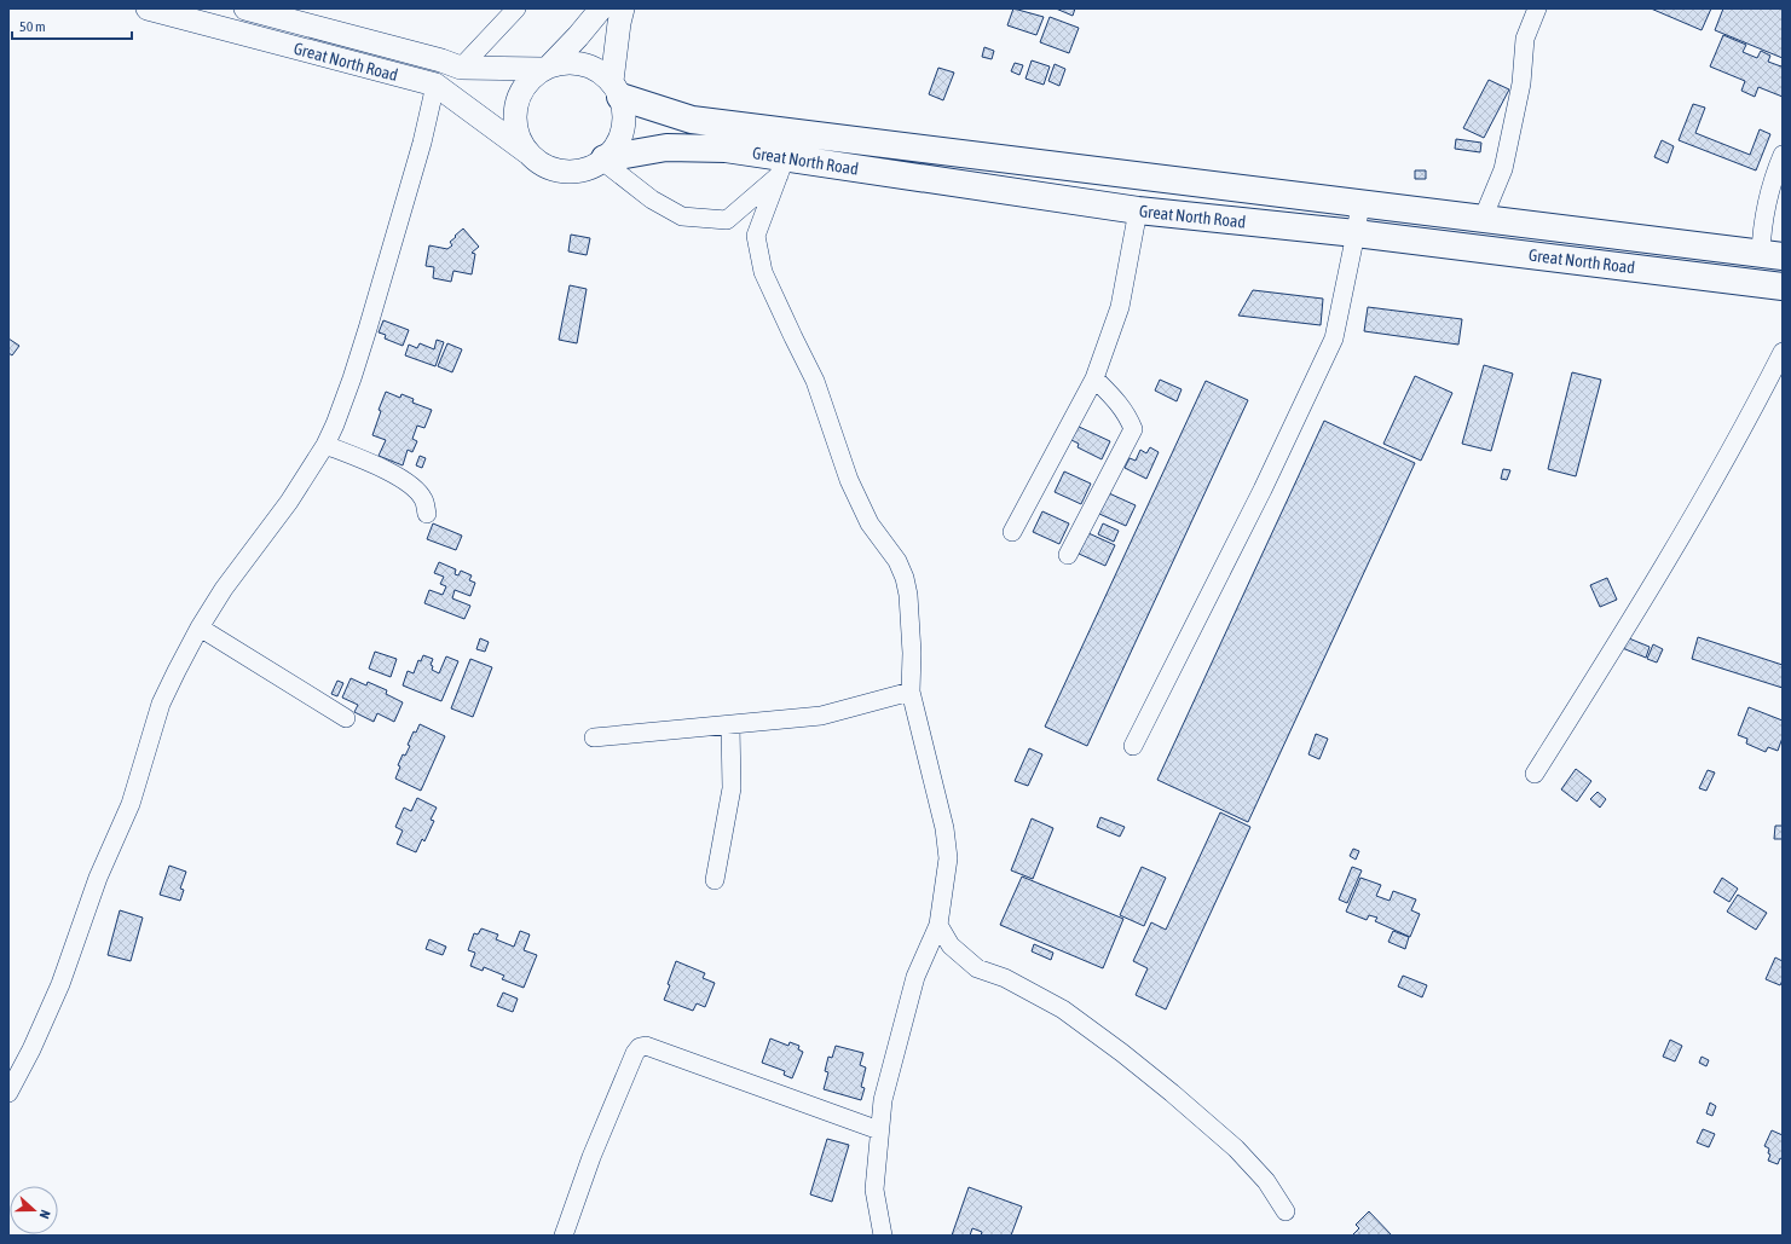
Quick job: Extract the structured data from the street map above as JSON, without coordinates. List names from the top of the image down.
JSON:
{
  "streets": {
    "highway": ["Great North Road"]
  },
  "scale_bar": "50 m",
  "north": "right"
}
